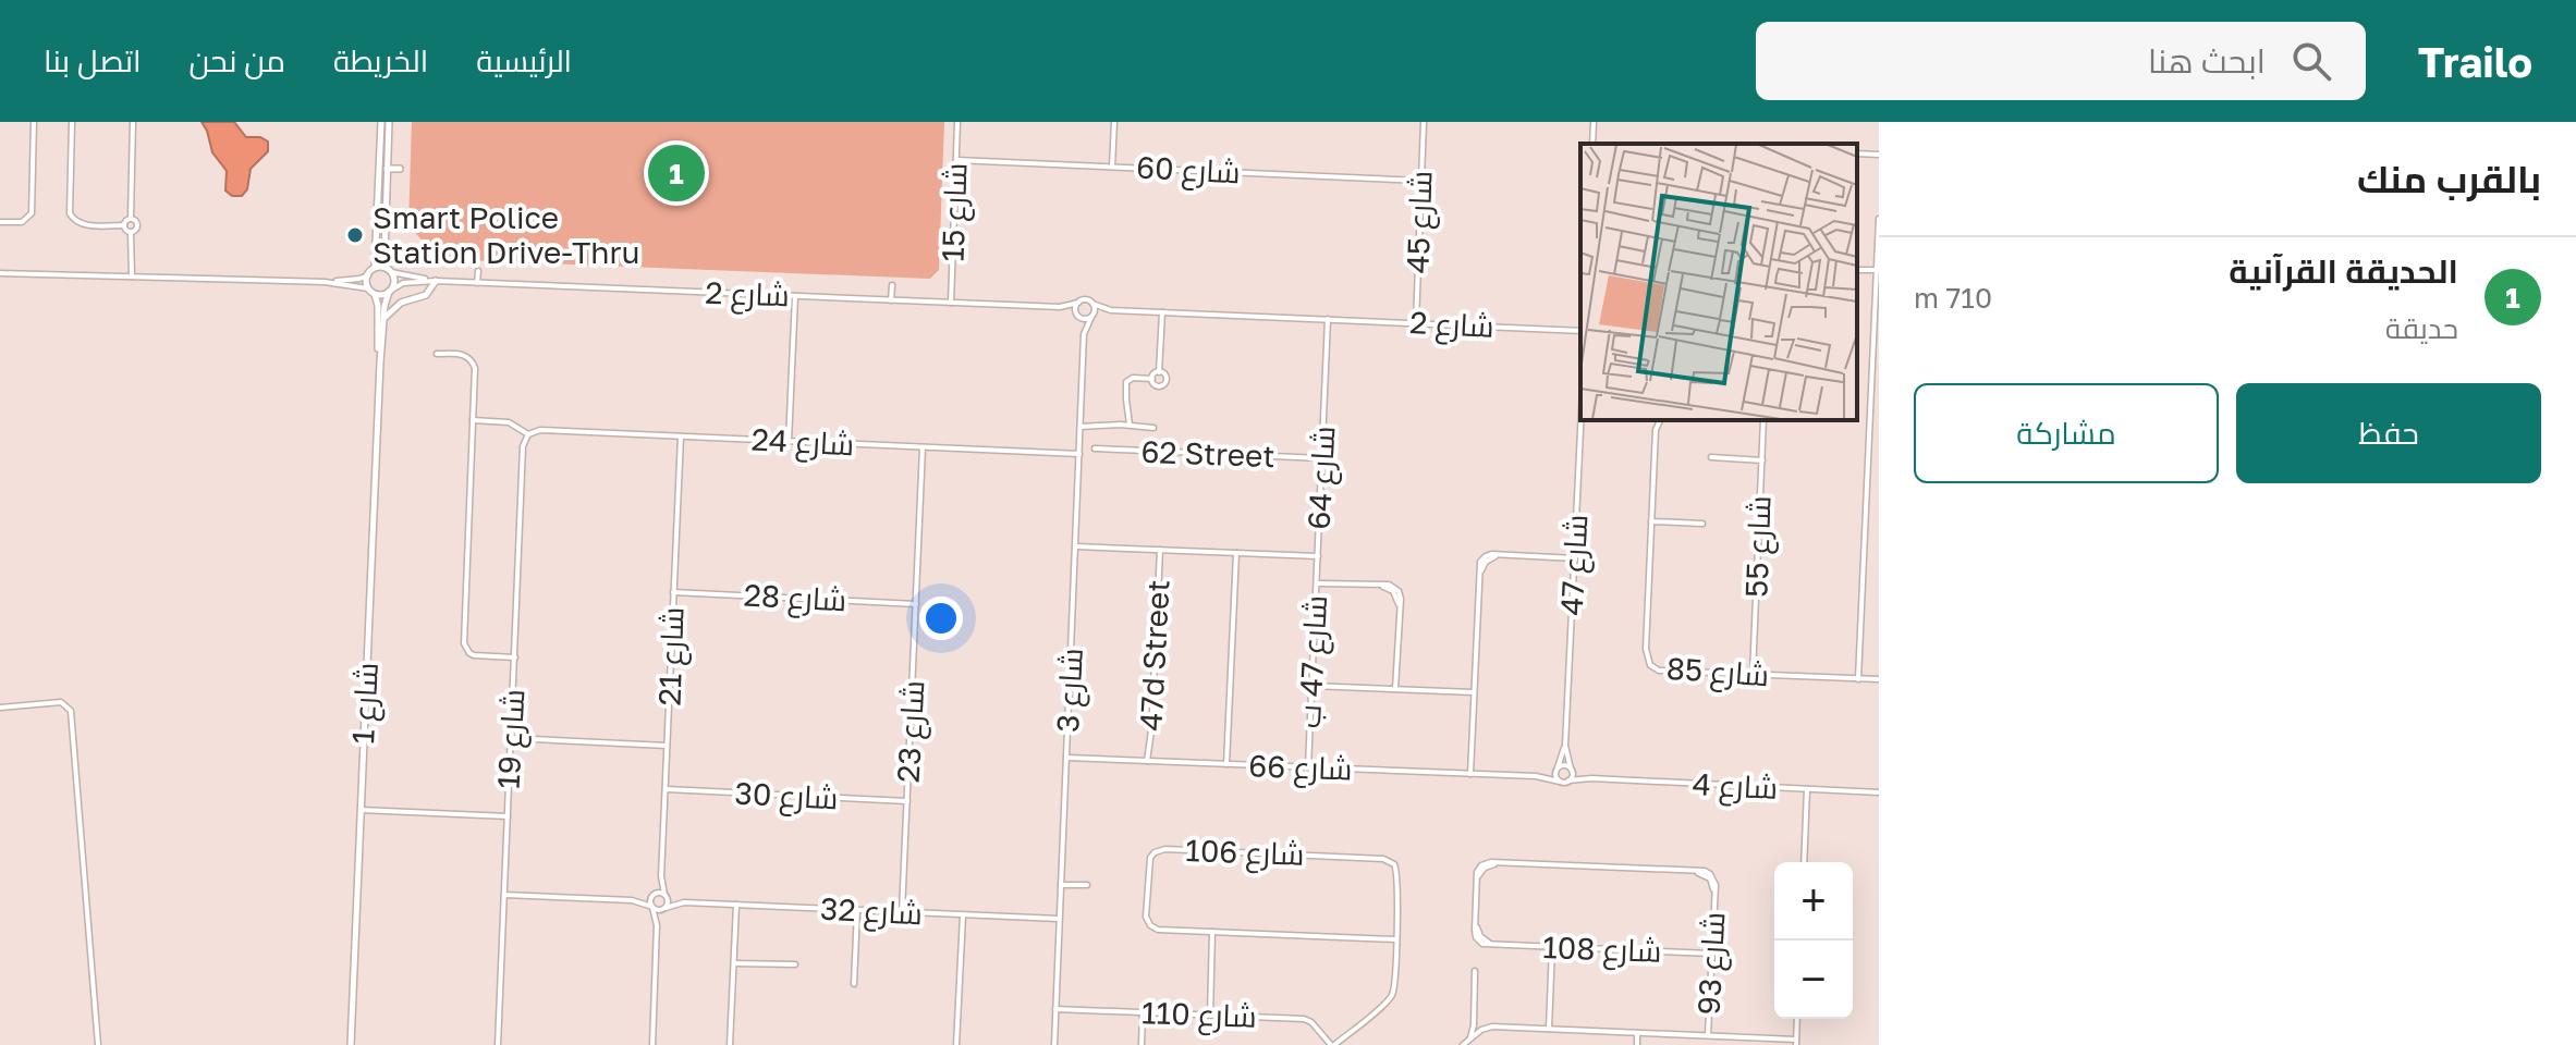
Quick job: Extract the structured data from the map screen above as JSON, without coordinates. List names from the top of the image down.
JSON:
{
  "streets": {
    "street": [
      "شارع 60",
      "شارع 15",
      "شارع 45",
      "شارع 2",
      "شارع 24",
      "62 Street",
      "شارع 64",
      "شارع 55",
      "شارع 47",
      "شارع 28",
      "47d Street",
      "شارع 21",
      "شارع 47 ب",
      "شارع 85",
      "شارع 3",
      "شارع 1",
      "شارع 23",
      "شارع 19",
      "شارع 66",
      "شارع 4",
      "شارع 30",
      "شارع 106",
      "شارع 32",
      "شارع 108",
      "شارع 93",
      "شارع 110"
    ]
  },
  "crossings": [
    ["شارع 60", "شارع 15"],
    ["شارع 60", "شارع 45"],
    ["شارع 15", "شارع 2"],
    ["شارع 45", "شارع 2"],
    ["شارع 2", "شارع 64"],
    ["شارع 2", "شارع 3"],
    ["شارع 2", "شارع 1"],
    ["شارع 24", "شارع 21"],
    ["شارع 24", "شارع 3"],
    ["شارع 24", "شارع 23"],
    ["شارع 24", "شارع 19"],
    ["62 Street", "شارع 64"],
    ["شارع 64", "47d Street"],
    ["شارع 64", "شارع 47 ب"],
    ["شارع 64", "شارع 3"],
    ["شارع 55", "شارع 85"],
    ["شارع 47", "شارع 66"],
    ["شارع 47", "شارع 4"],
    ["شارع 28", "شارع 21"],
    ["شارع 28", "شارع 23"],
    ["47d Street", "شارع 66"],
    ["شارع 21", "شارع 30"],
    ["شارع 21", "شارع 32"],
    ["شارع 47 ب", "شارع 66"],
    ["شارع 3", "شارع 66"],
    ["شارع 3", "شارع 32"],
    ["شارع 3", "شارع 110"],
    ["شارع 23", "شارع 30"],
    ["شارع 23", "شارع 32"],
    ["شارع 66", "شارع 4"],
    ["شارع 108", "شارع 93"]
  ],
  "places": ["Smart Police Station Drive-Thru"],
  "page": {
    "header": "Trailo",
    "search": "ابحث هنا",
    "nav": [
      "الرئيسية",
      "الخريطة",
      "من نحن",
      "اتصل بنا"
    ],
    "heading": "بالقرب منك",
    "pins": "1",
    "list": [
      {
        "mark": "1",
        "name": "الحديقة القرآنية",
        "note": "حديقة",
        "value": "710 m"
      }
    ],
    "buttons": ["حفظ", "مشاركة"],
    "map_buttons": ["+", "−"]
  }
}
